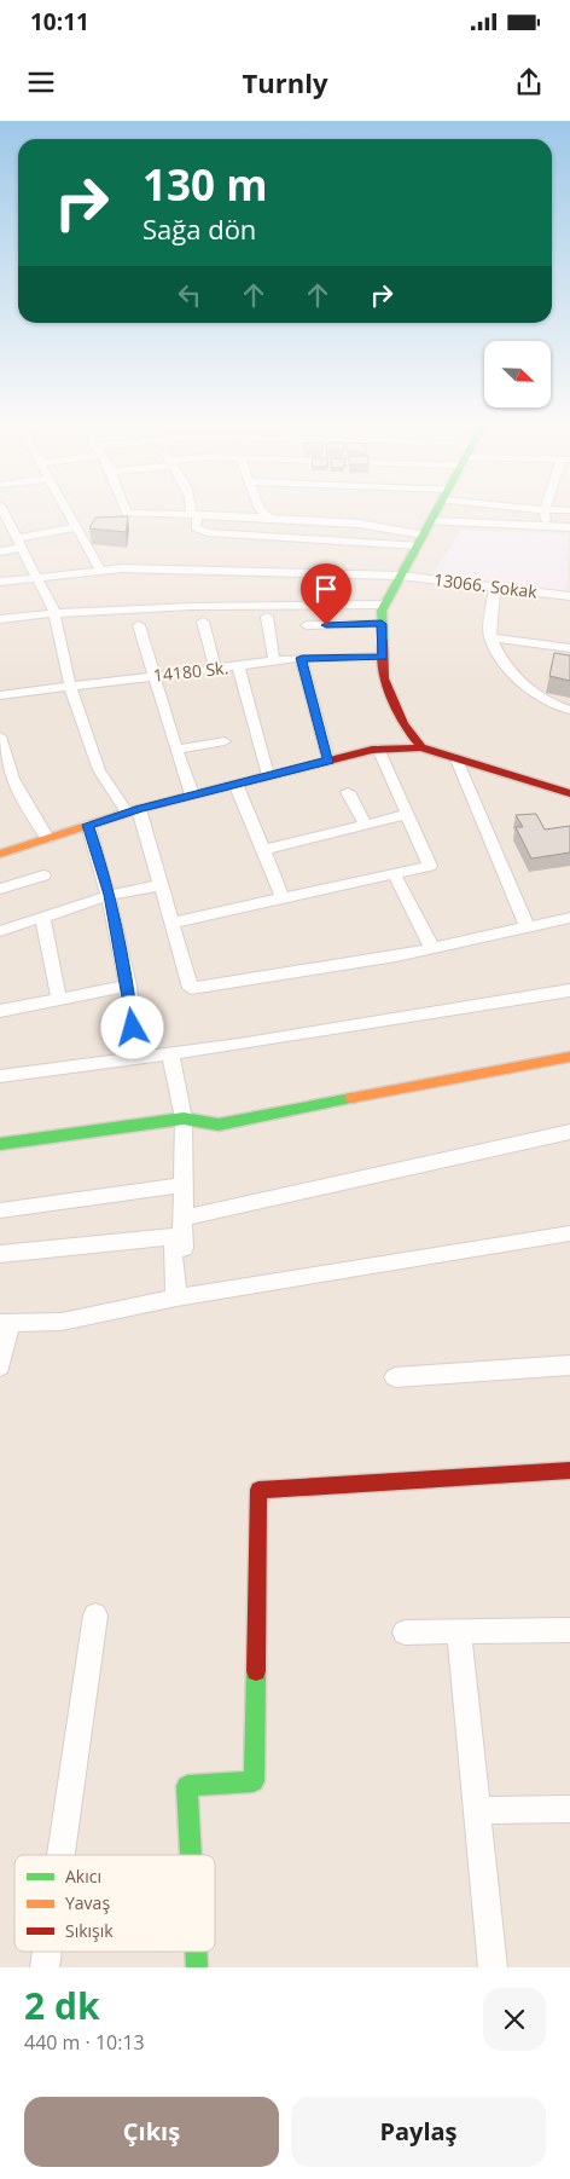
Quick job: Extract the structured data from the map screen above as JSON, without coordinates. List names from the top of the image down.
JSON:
{
  "streets": {
    "street": ["13066. Sokak", "14180 Sk."]
  },
  "legend": ["Akıcı", "Yavaş", "Sıkışık"],
  "north": "bottom right",
  "page": {
    "status": "10:11",
    "header": "Turnly",
    "turn": ["130 m", "Sağa dön"],
    "heading": ["2 dk", "440 m · 10:13"],
    "buttons": ["Çıkış", "Paylaş"]
  }
}
